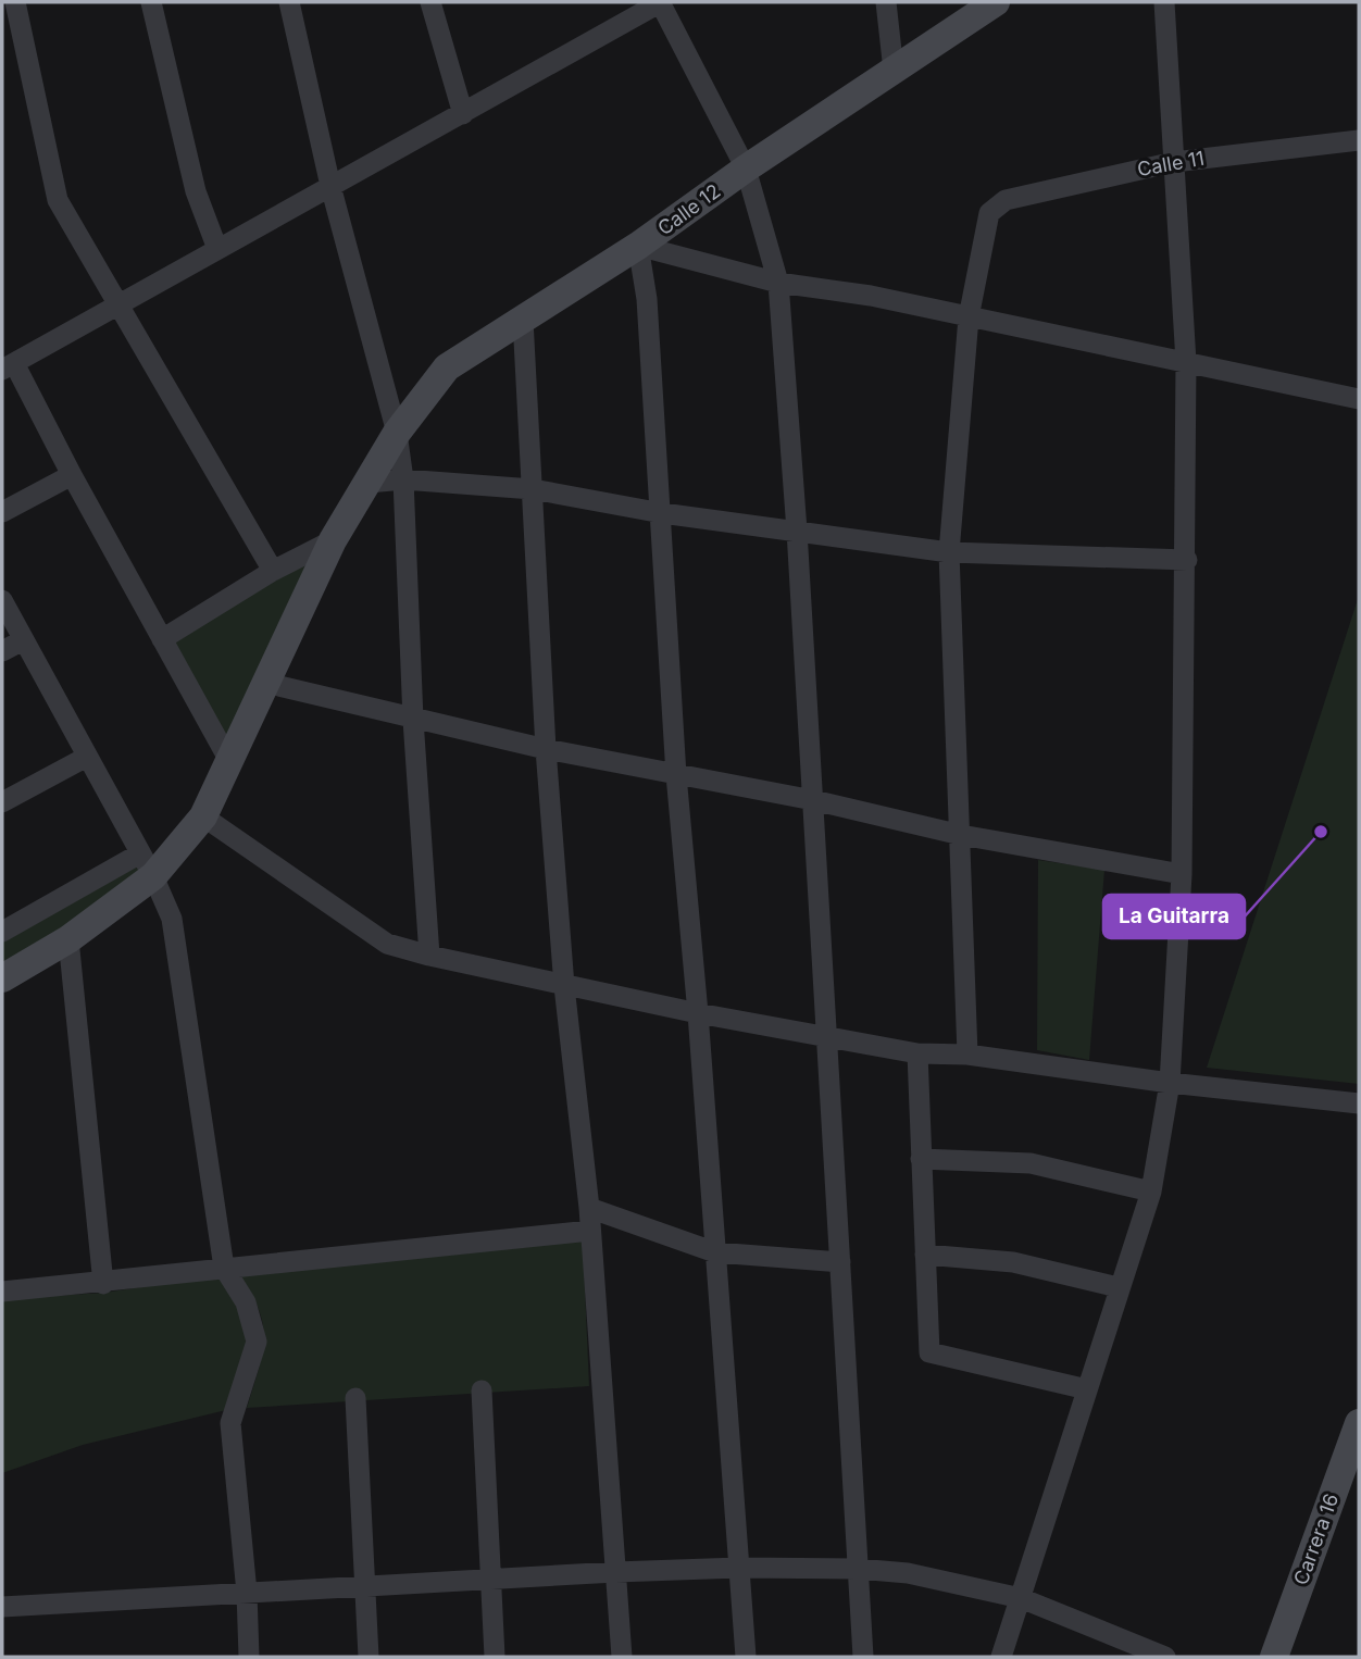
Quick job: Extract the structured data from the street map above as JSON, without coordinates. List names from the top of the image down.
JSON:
{
  "streets": {
    "main road": ["Calle 12", "Carrera 16"],
    "street": ["Calle 11"]
  },
  "places": ["La Guitarra"]
}
